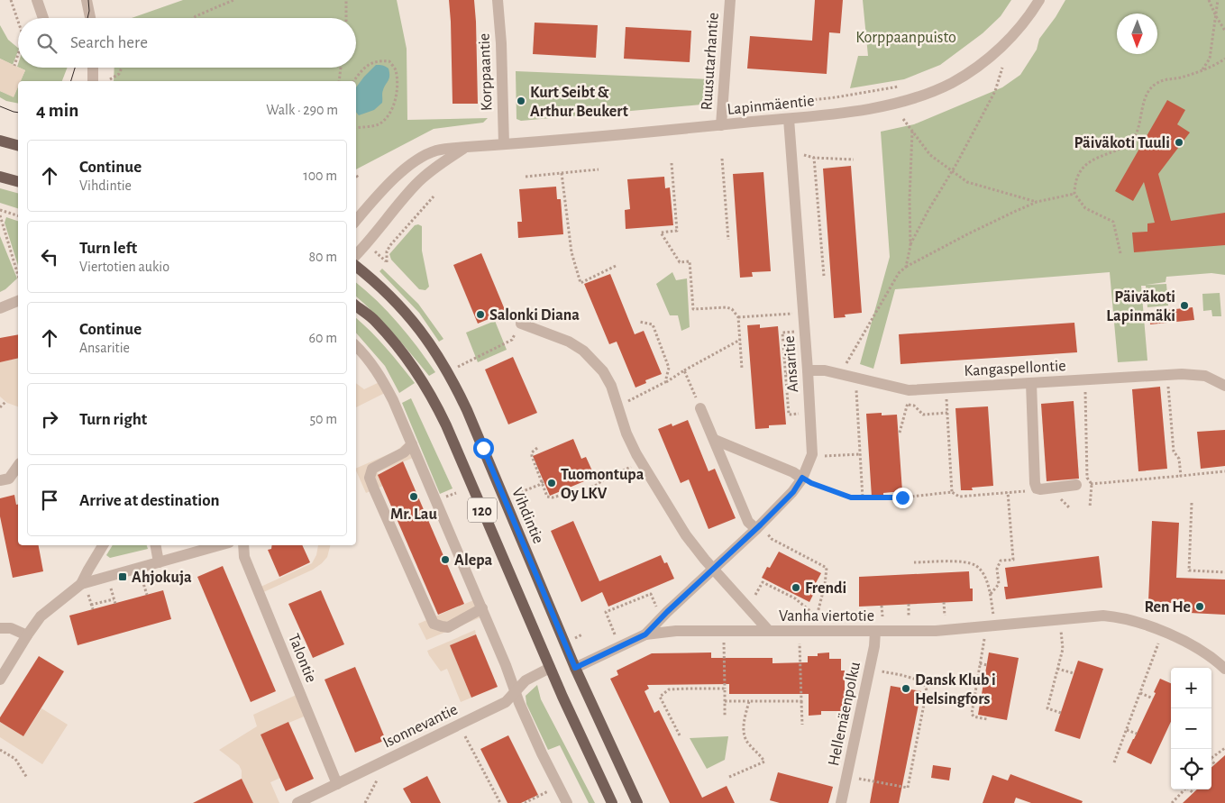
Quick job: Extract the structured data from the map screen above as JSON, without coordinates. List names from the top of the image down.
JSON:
{
  "streets": {
    "main road": ["120", "Vihdintie"],
    "street": [
      "Ruusutarhantie",
      "Korppaantie",
      "Lapinmäentie",
      "Ansaritie",
      "Kangaspellontie",
      "Vanha viertotie",
      "Talontie",
      "Hellemäenpolku",
      "Isonnevantie"
    ]
  },
  "crossings": [
    ["Ruusutarhantie", "Lapinmäentie"],
    ["Korppaantie", "Lapinmäentie"],
    ["Lapinmäentie", "Ansaritie"],
    ["Ansaritie", "Kangaspellontie"],
    ["Ansaritie", "Vanha viertotie"],
    ["120", "Isonnevantie"],
    ["Vanha viertotie", "Hellemäenpolku"],
    ["Talontie", "Isonnevantie"]
  ],
  "parks": ["Korppaanpuisto"],
  "places": {
    "other": [
      "Kurt Seibt & Arthur Beukert",
      "Päiväkoti Tuuli",
      "Päiväkoti Lapinmäki",
      "Salonki Diana",
      "Tuomontupa Oy LKV",
      "Mr. Lau",
      "Alepa",
      "Frendi",
      "Ren He",
      "Dansk Klub i Helsingfors"
    ],
    "transit": ["Ahjokuja"]
  },
  "north": "bottom",
  "page": {
    "search": "Search here",
    "heading": ["4 min", "Walk · 290 m"],
    "list": [
      ["Continue", "Vihdintie", "100 m"],
      ["Turn left", "Viertotien aukio", "80 m"],
      ["Continue", "Ansaritie", "60 m"],
      ["Turn right", "50 m"],
      "Arrive at destination"
    ],
    "map_buttons": ["+", "−"]
  }
}
